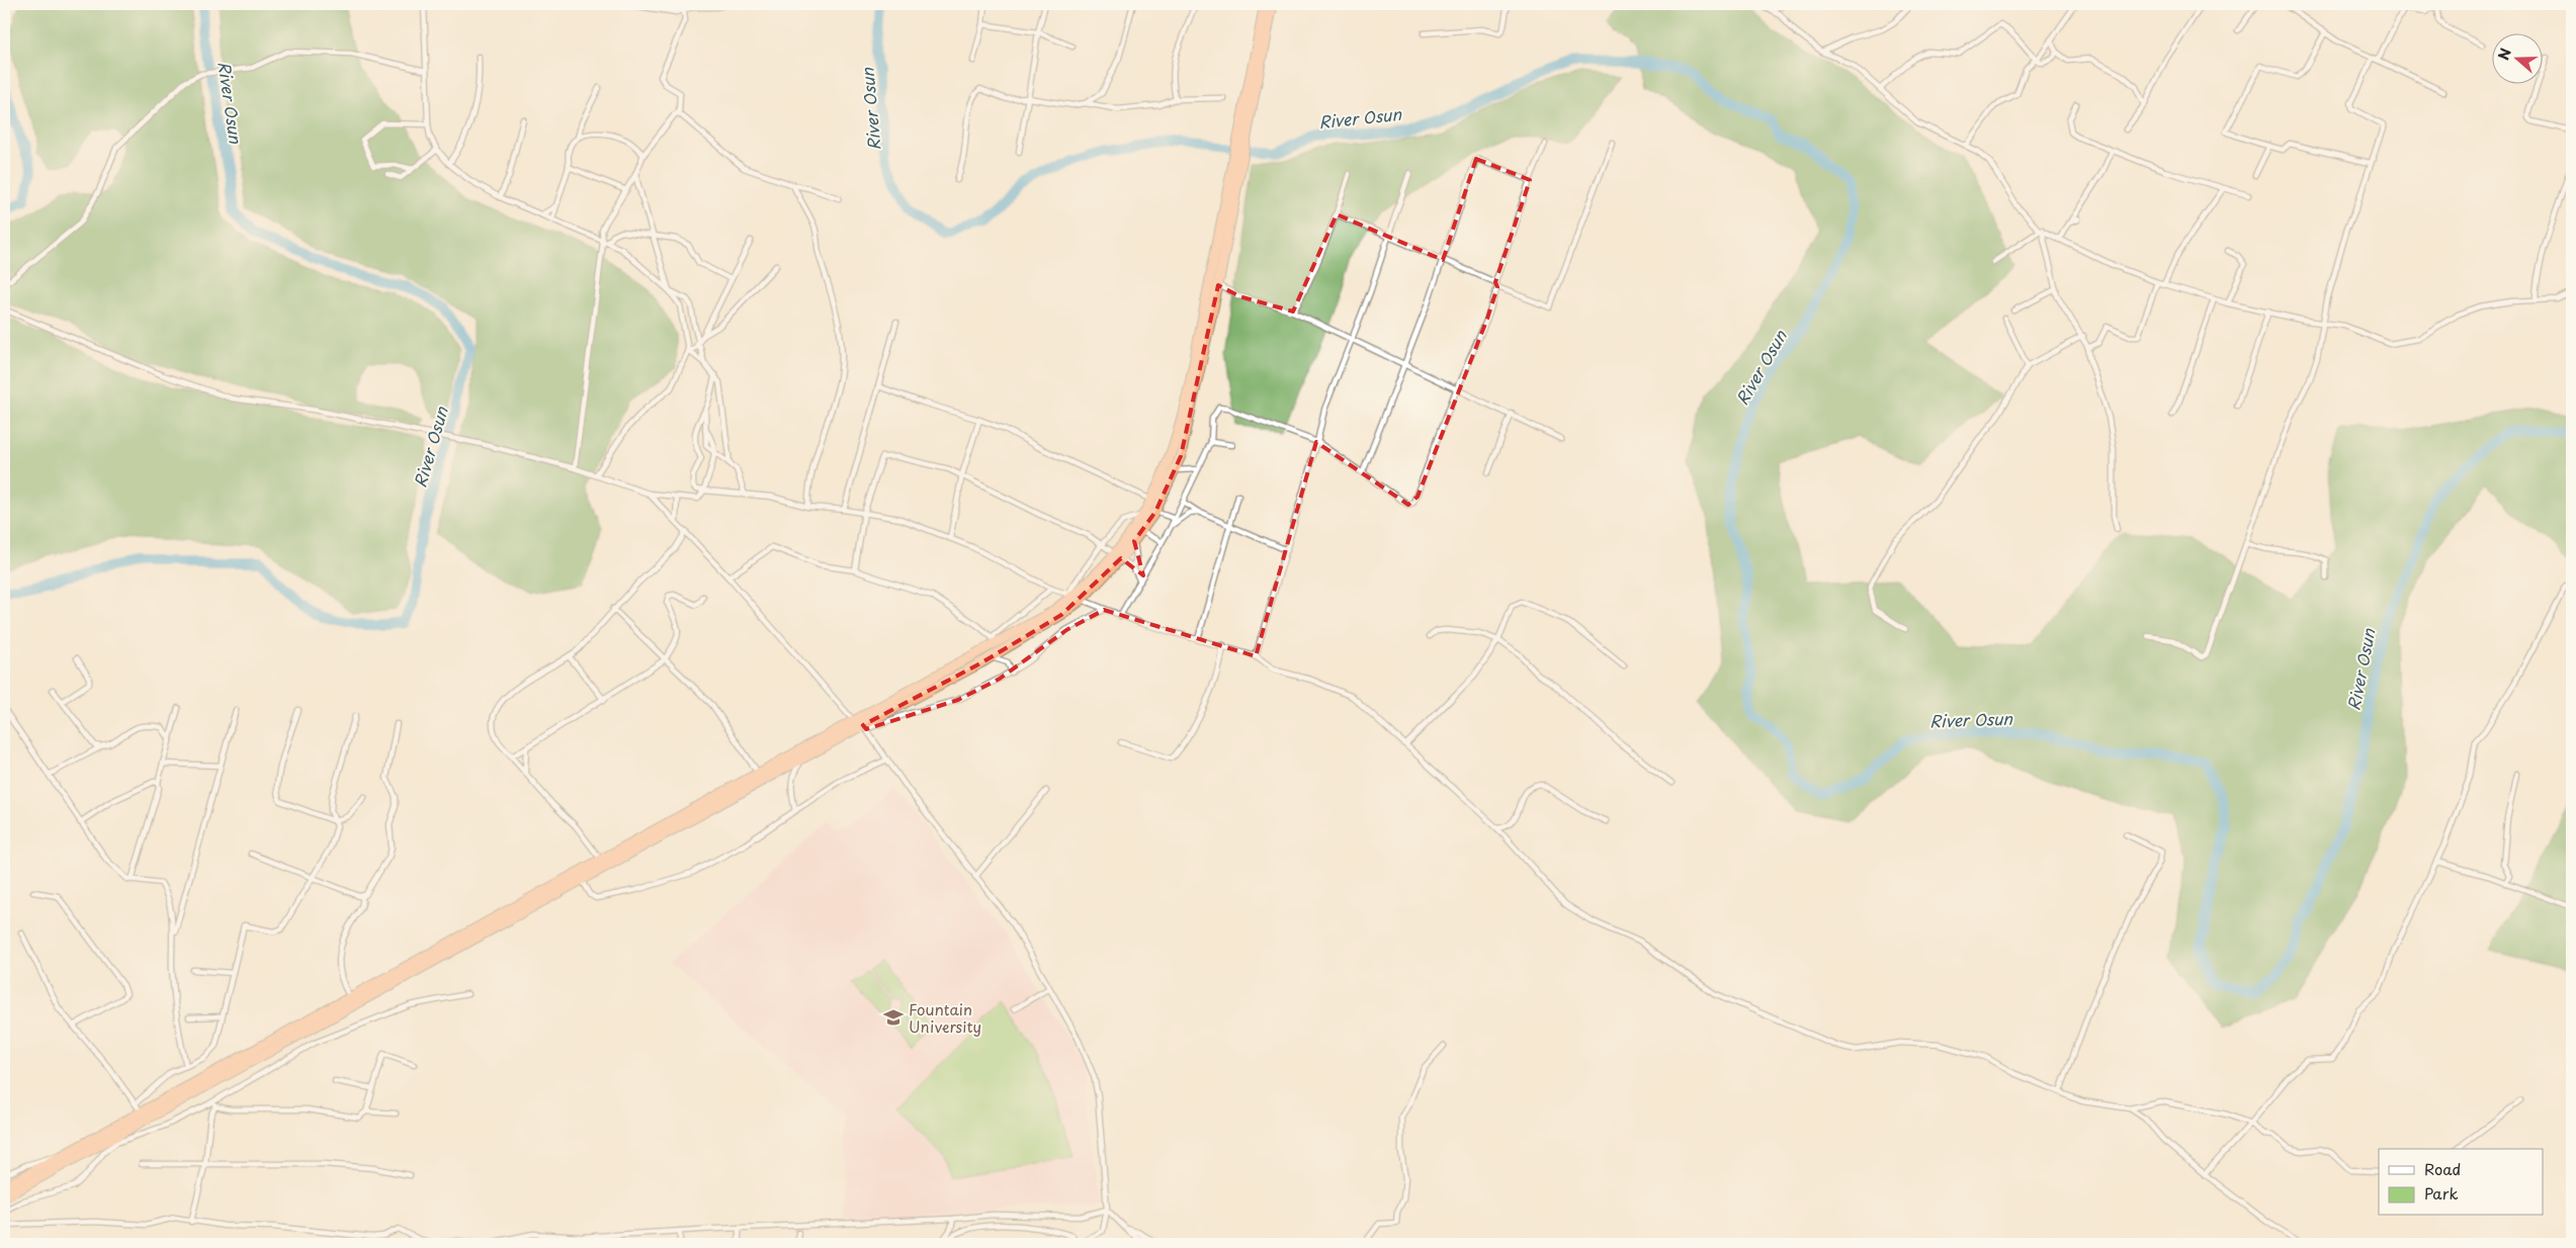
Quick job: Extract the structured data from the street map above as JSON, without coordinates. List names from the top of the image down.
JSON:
{
  "water": ["River Osun"],
  "places": {
    "school or university": ["Fountain University"]
  },
  "legend": ["Road", "Park"],
  "north": "left"
}
